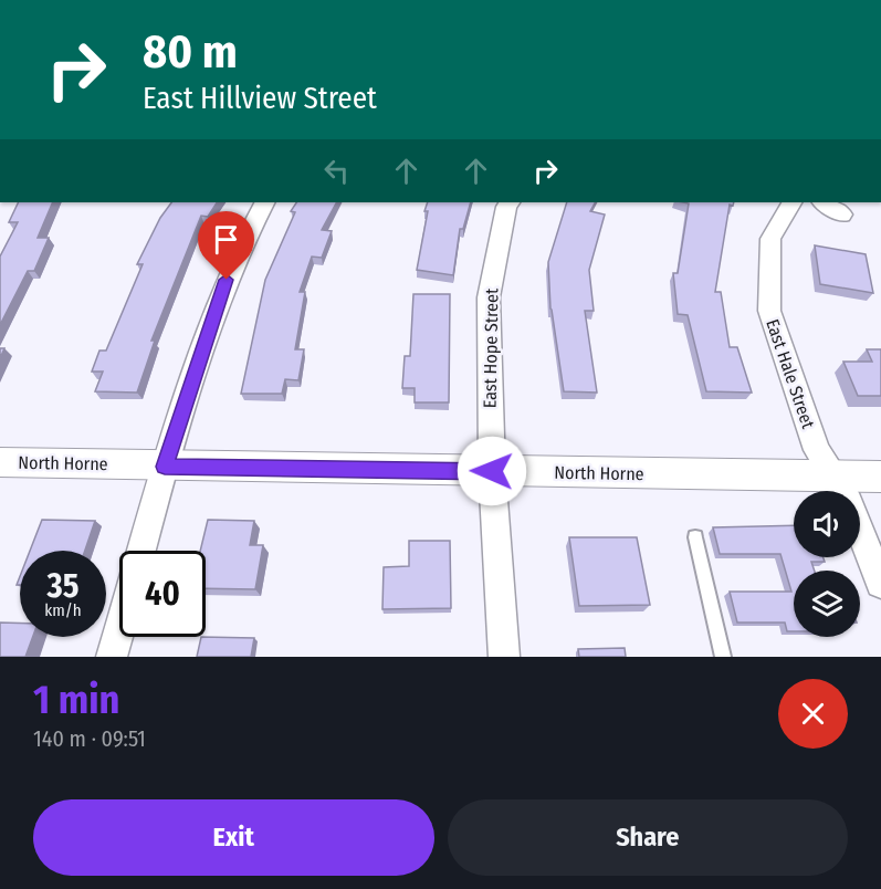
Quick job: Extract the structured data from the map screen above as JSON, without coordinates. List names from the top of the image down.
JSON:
{
  "streets": {
    "street": ["East Hope Street", "East Hale Street", "North Horne"]
  },
  "crossings": [
    ["East Hope Street", "North Horne"],
    ["East Hale Street", "North Horne"]
  ],
  "page": {
    "turn": ["80 m", "East Hillview Street"],
    "speed": "35 km/h",
    "limit": "40",
    "heading": ["1 min", "140 m · 09:51"],
    "buttons": ["Exit", "Share"]
  }
}
